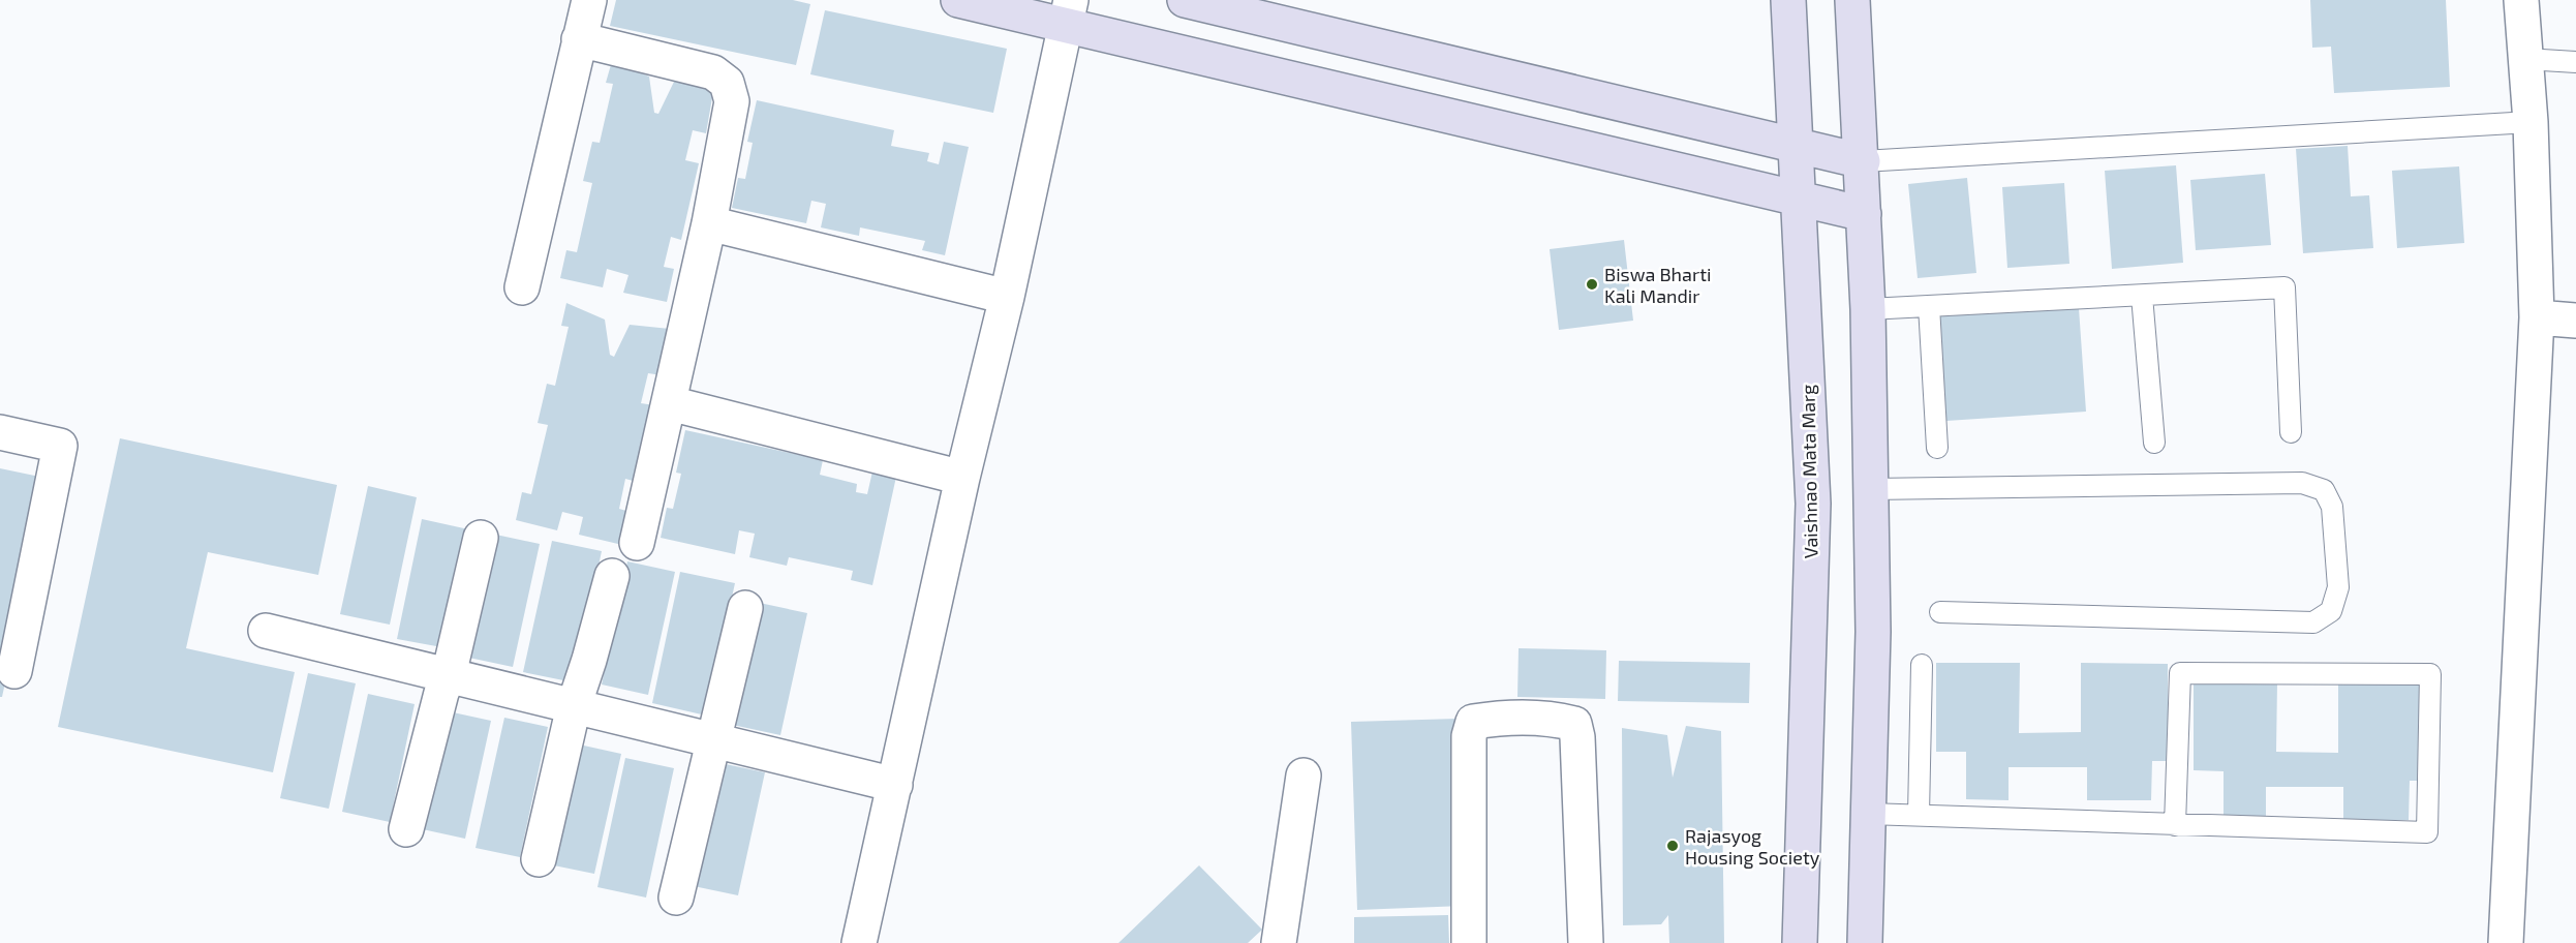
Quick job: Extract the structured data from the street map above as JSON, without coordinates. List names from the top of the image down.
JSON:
{
  "streets": {
    "main road": ["Vaishnao Mata Marg"]
  },
  "places": ["Biswa Bharti Kali Mandir", "Rajasyog Housing Society"]
}
